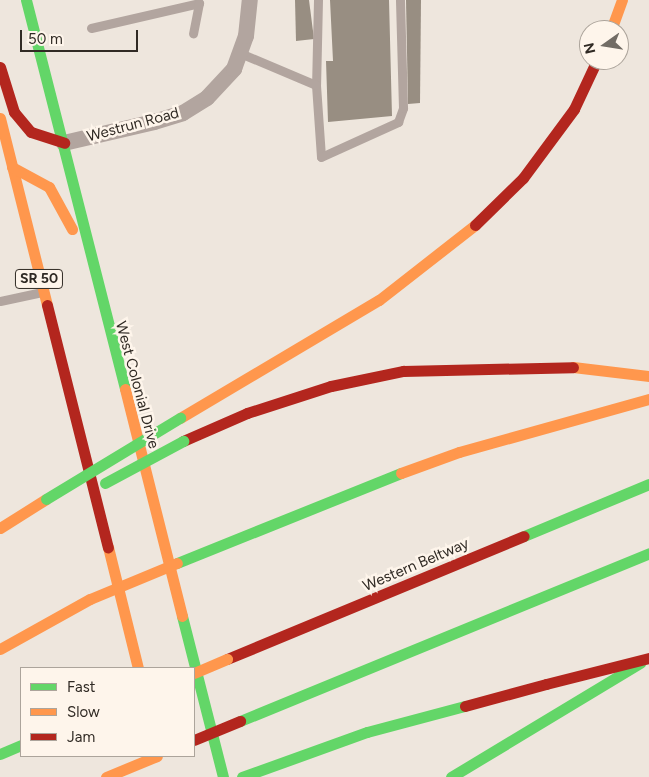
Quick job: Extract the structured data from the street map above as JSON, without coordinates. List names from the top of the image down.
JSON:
{
  "streets": {
    "highway": ["SR 50", "West Colonial Drive", "Western Beltway"],
    "street": ["Westrun Road"]
  },
  "crossings": [
    ["Westrun Road", "West Colonial Drive"]
  ],
  "legend": ["Fast", "Slow", "Jam"],
  "scale_bar": "50 m",
  "north": "left"
}
